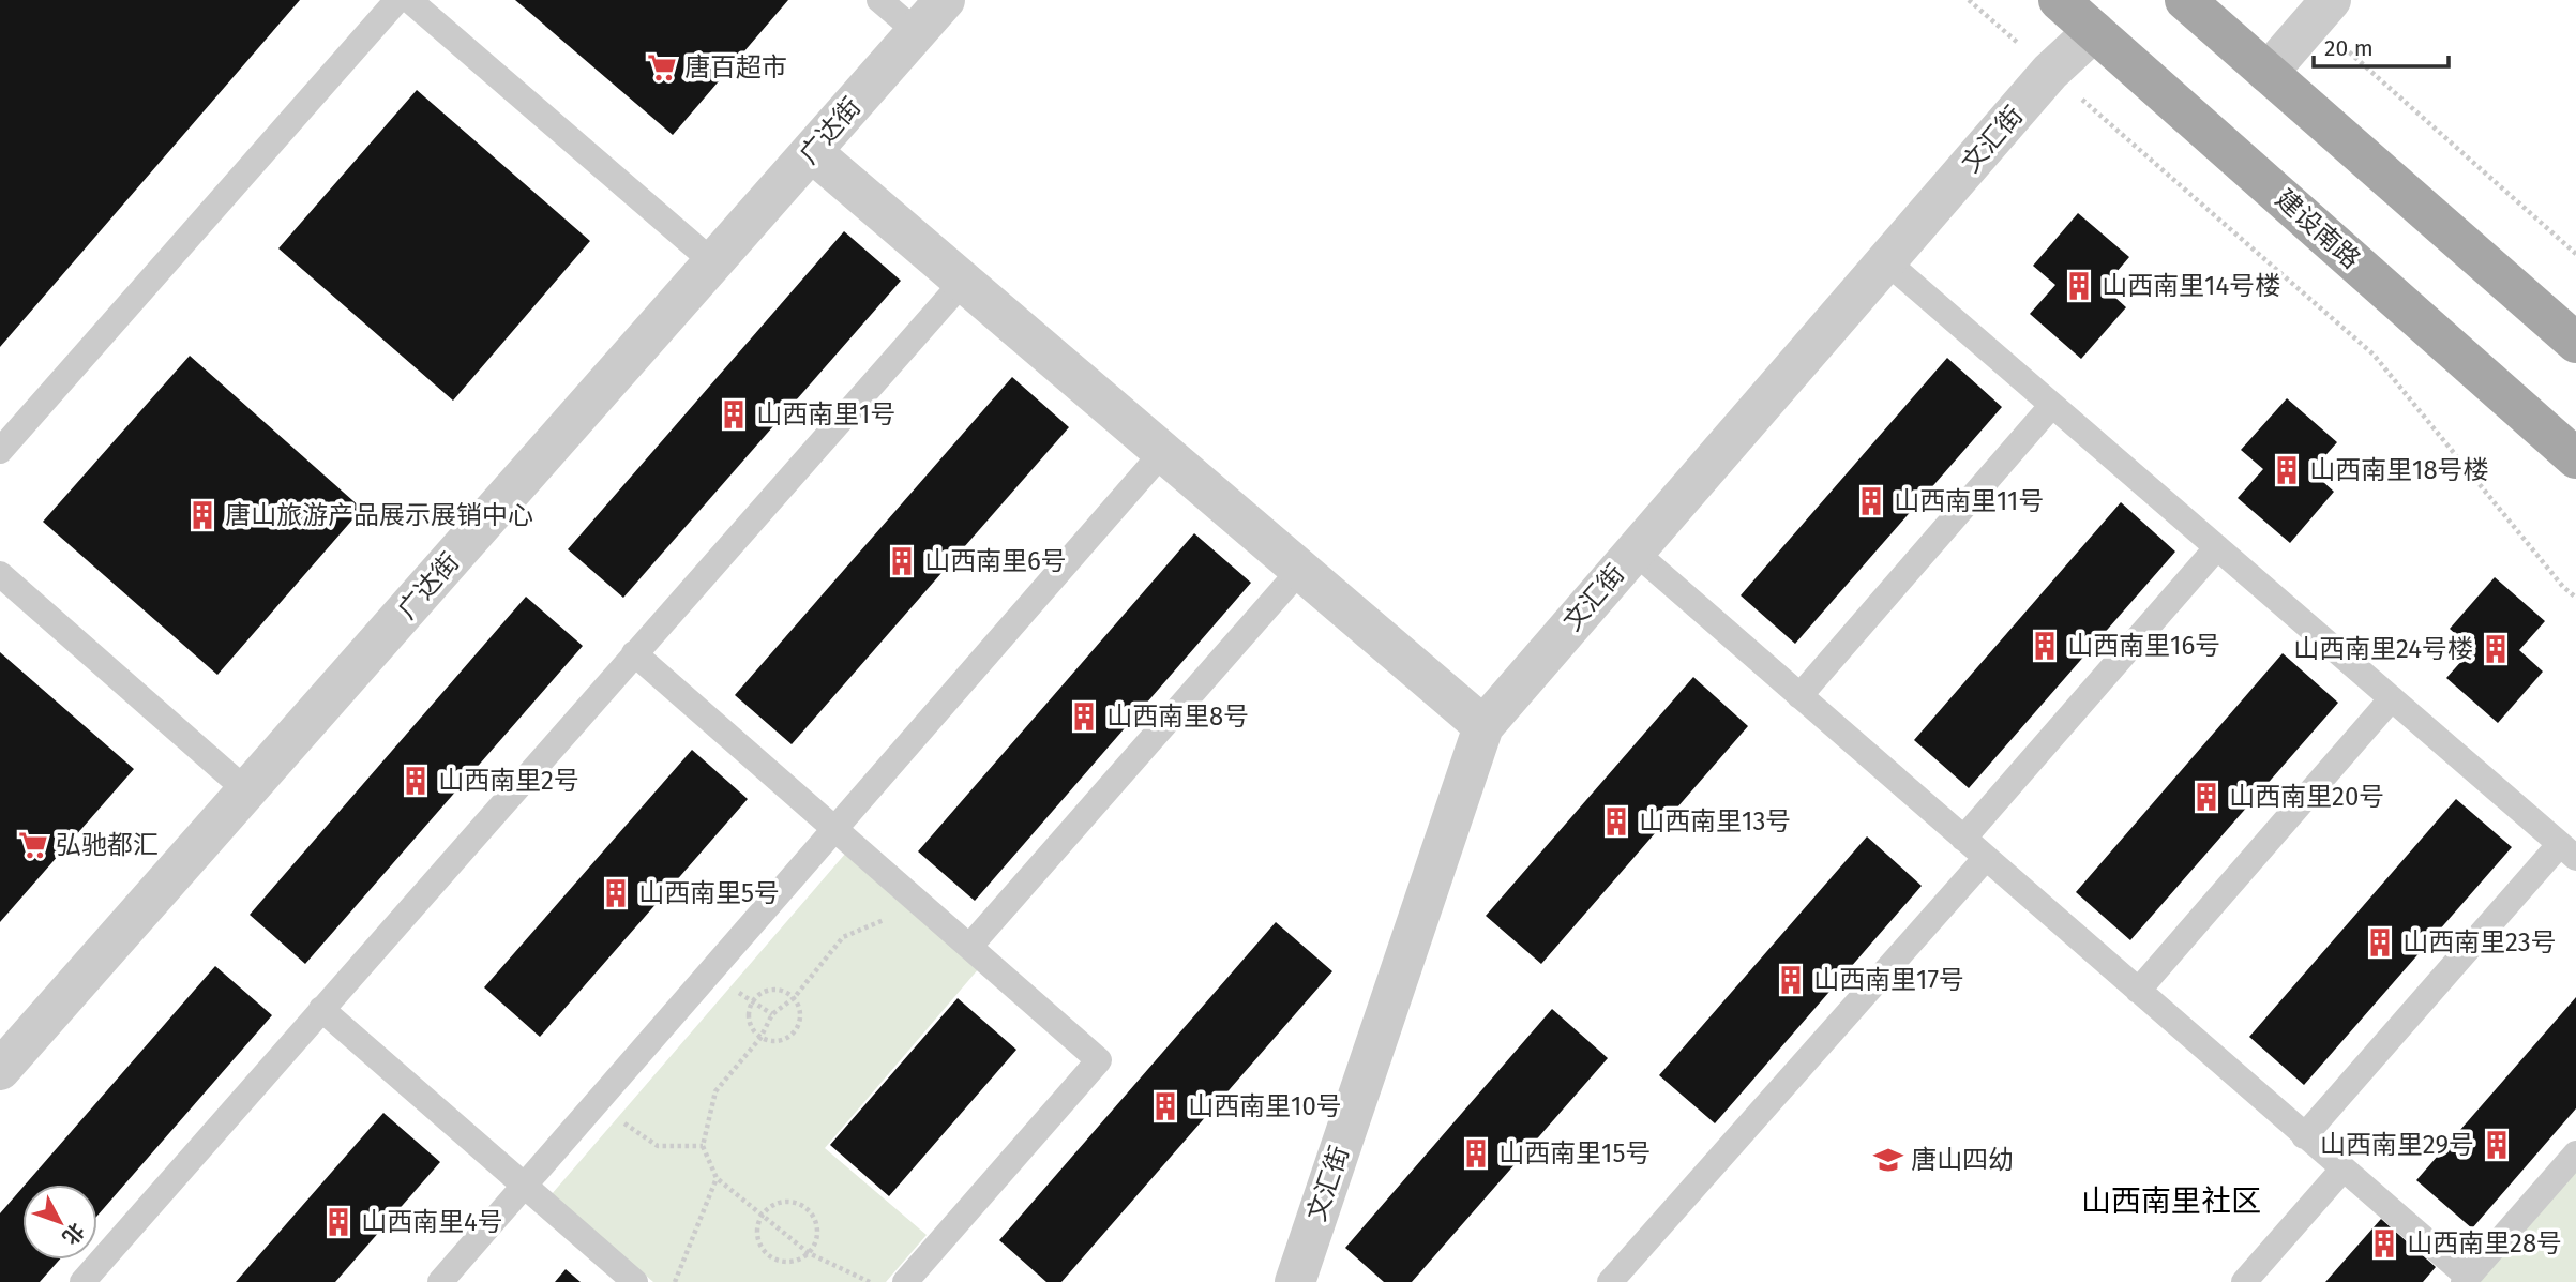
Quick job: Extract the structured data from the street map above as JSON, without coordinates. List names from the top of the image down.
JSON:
{
  "streets": {
    "main road": ["建设南路"],
    "street": ["广达街", "文汇街"]
  },
  "crossings": [
    ["文汇街", "建设南路"]
  ],
  "districts": ["山西南里社区"],
  "places": {
    "supermarket": ["唐百超市", "弘驰都汇"],
    "building": [
      "山西南里14号楼",
      "山西南里1号",
      "山西南里18号楼",
      "山西南里11号",
      "唐山旅游产品展示展销中心",
      "山西南里6号",
      "山西南里16号",
      "山西南里24号楼",
      "山西南里8号",
      "山西南里2号",
      "山西南里20号",
      "山西南里13号",
      "山西南里5号",
      "山西南里23号",
      "山西南里17号",
      "山西南里10号",
      "山西南里29号",
      "山西南里15号",
      "山西南里4号",
      "山西南里28号"
    ],
    "school or university": ["唐山四幼"]
  },
  "scale_bar": "20 m",
  "north": "bottom right"
}
